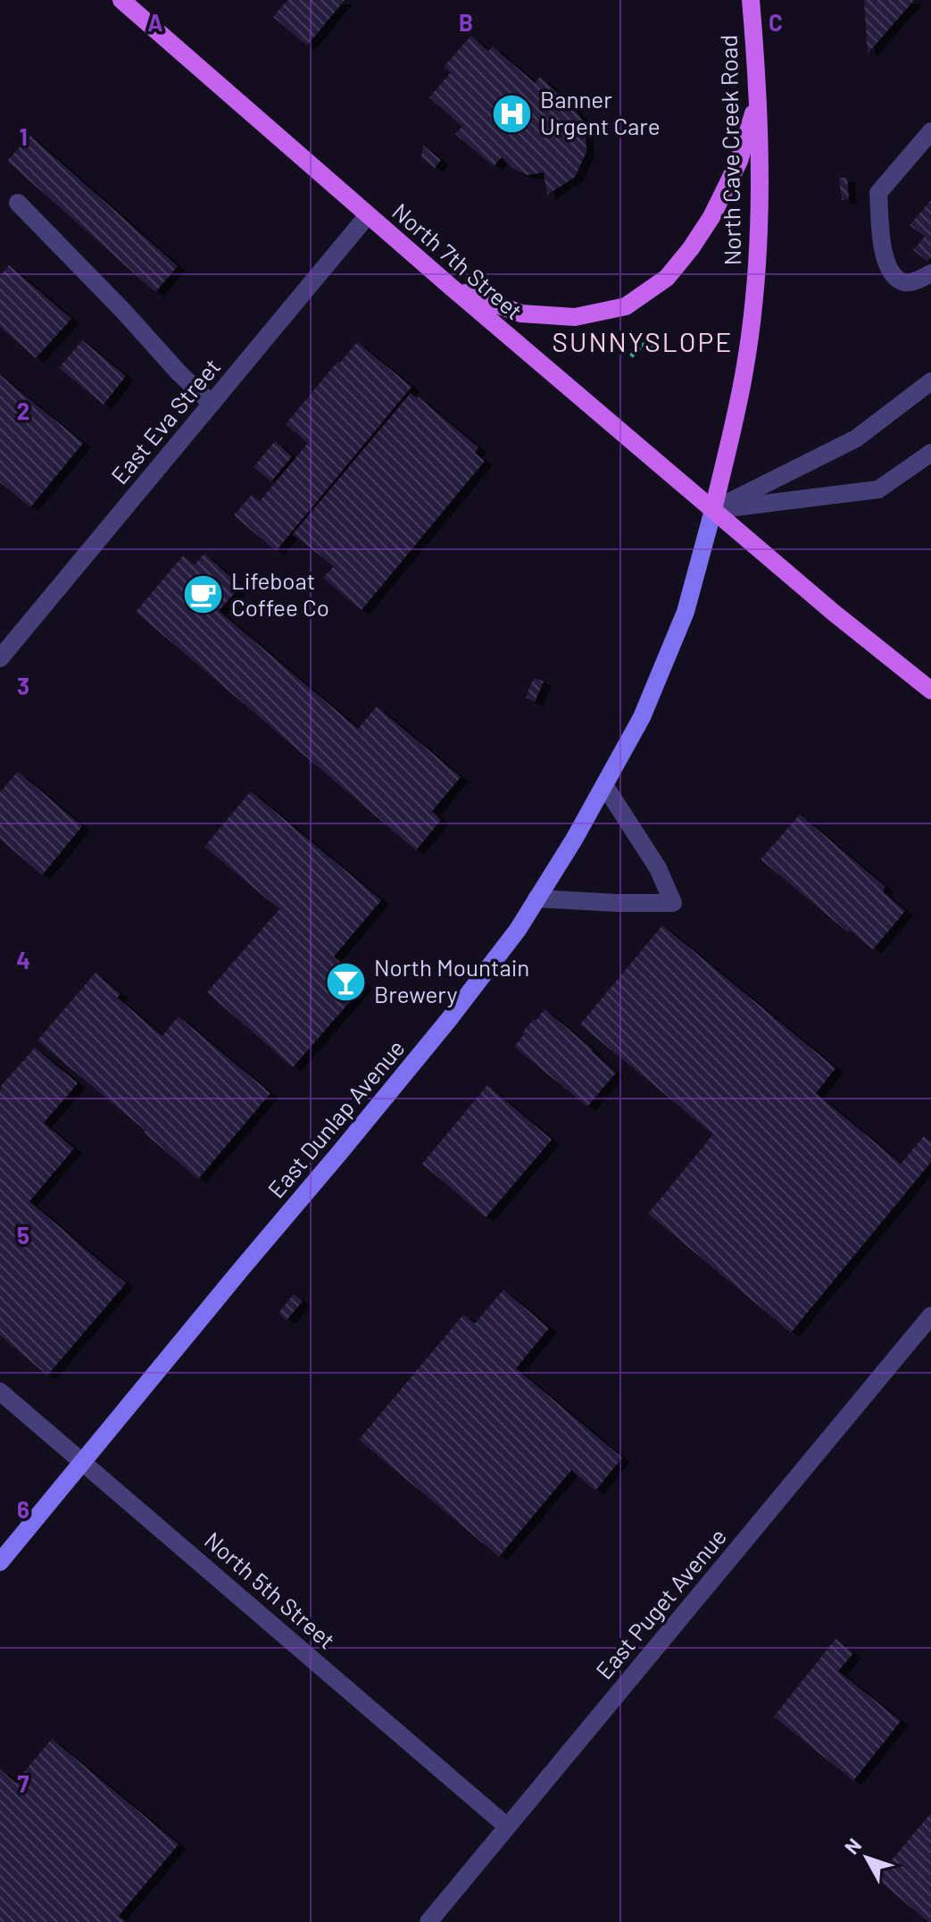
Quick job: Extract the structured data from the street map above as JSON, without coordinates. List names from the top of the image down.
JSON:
{
  "streets": {
    "main road": ["North Cave Creek Road", "North 7th Street", "East Dunlap Avenue"],
    "street": ["East Eva Street", "North 5th Street", "East Puget Avenue"]
  },
  "crossings": [
    ["North Cave Creek Road", "North 7th Street"],
    ["North Cave Creek Road", "East Dunlap Avenue"],
    ["North 7th Street", "East Eva Street"],
    ["North 7th Street", "East Dunlap Avenue"],
    ["East Dunlap Avenue", "North 5th Street"],
    ["North 5th Street", "East Puget Avenue"]
  ],
  "districts": ["SUNNYSLOPE"],
  "places": {
    "hospital": ["Banner Urgent Care"],
    "cafe": ["Lifeboat Coffee Co"],
    "bar": ["North Mountain Brewery"]
  },
  "north": "top left",
  "grid": {
    "columns": ["A", "B", "C"],
    "rows": [
      "1",
      "2",
      "3",
      "4",
      "5",
      "6",
      "7"
    ]
  }
}
